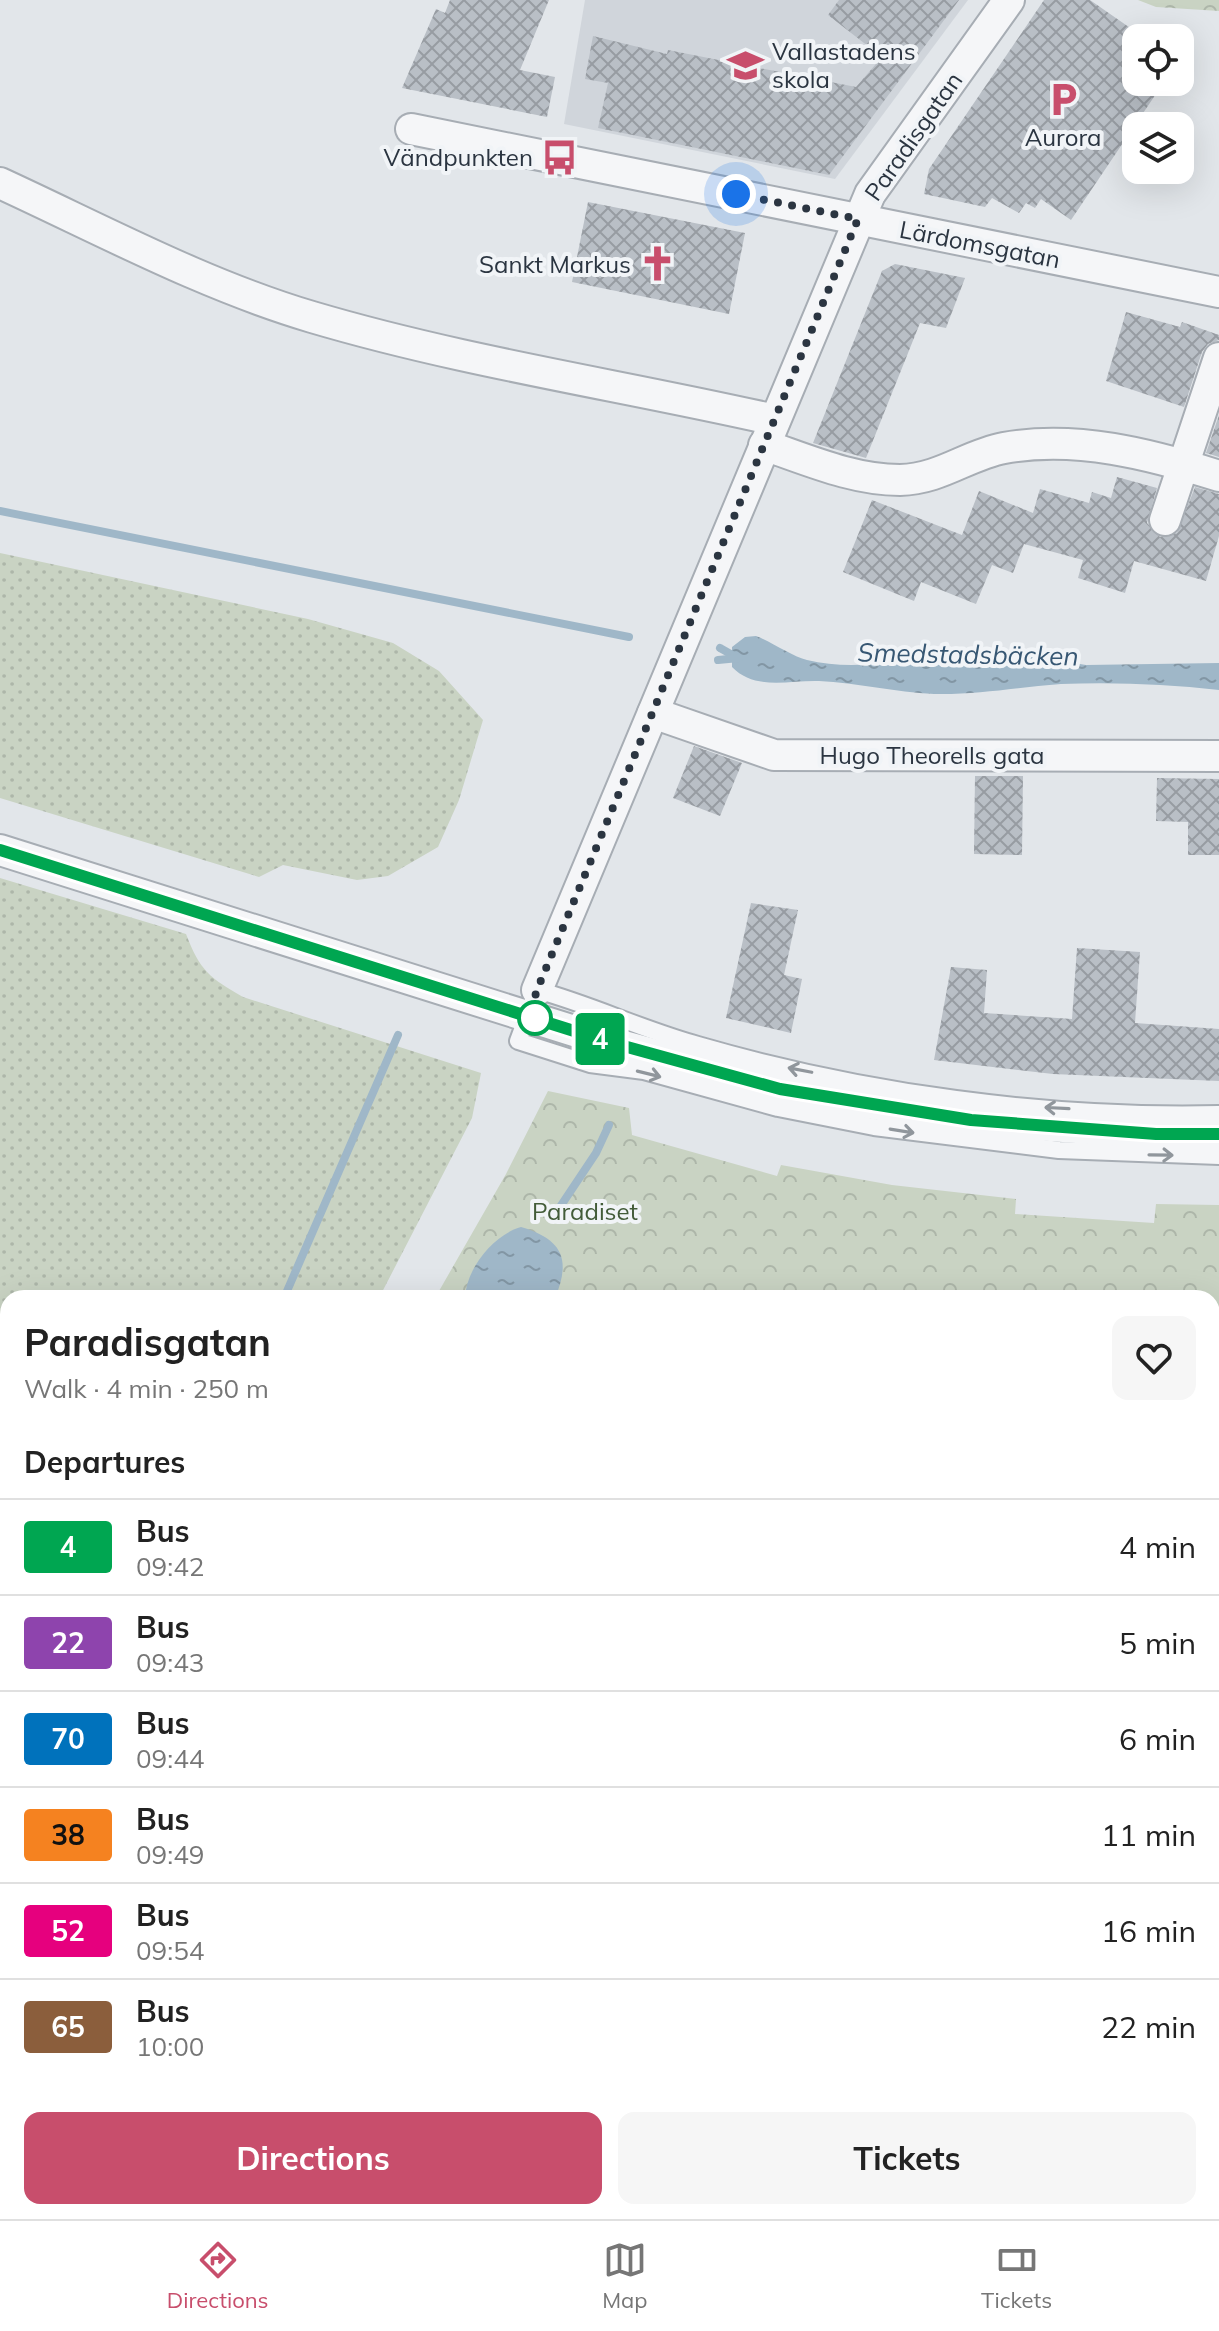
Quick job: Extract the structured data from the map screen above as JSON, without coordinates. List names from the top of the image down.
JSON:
{
  "streets": {
    "street": ["Paradisgatan", "Lärdomsgatan", "Hugo Theorells gata"]
  },
  "crossings": [
    ["Paradisgatan", "Lärdomsgatan"],
    ["Paradisgatan", "Hugo Theorells gata"]
  ],
  "water": ["Smedstadsbäcken"],
  "parks": ["Paradiset"],
  "places": {
    "school or university": ["Vallastadens skola"],
    "parking": ["Aurora"],
    "bus stop": ["Vändpunkten"],
    "church": ["Sankt Markus"]
  },
  "lines": ["bus line 4"],
  "page": {
    "on_map": "4",
    "heading": [
      ["Paradisgatan", "Walk · 4 min · 250 m"],
      "Departures"
    ],
    "list": [
      {
        "mark": "4",
        "name": "Bus",
        "note": "09:42",
        "value": "4 min"
      },
      {
        "mark": "22",
        "name": "Bus",
        "note": "09:43",
        "value": "5 min"
      },
      {
        "mark": "70",
        "name": "Bus",
        "note": "09:44",
        "value": "6 min"
      },
      {
        "mark": "38",
        "name": "Bus",
        "note": "09:49",
        "value": "11 min"
      },
      {
        "mark": "52",
        "name": "Bus",
        "note": "09:54",
        "value": "16 min"
      },
      {
        "mark": "65",
        "name": "Bus",
        "note": "10:00",
        "value": "22 min"
      }
    ],
    "buttons": ["Directions", "Tickets"],
    "tabs": ["Directions", "Map", "Tickets"]
  }
}
